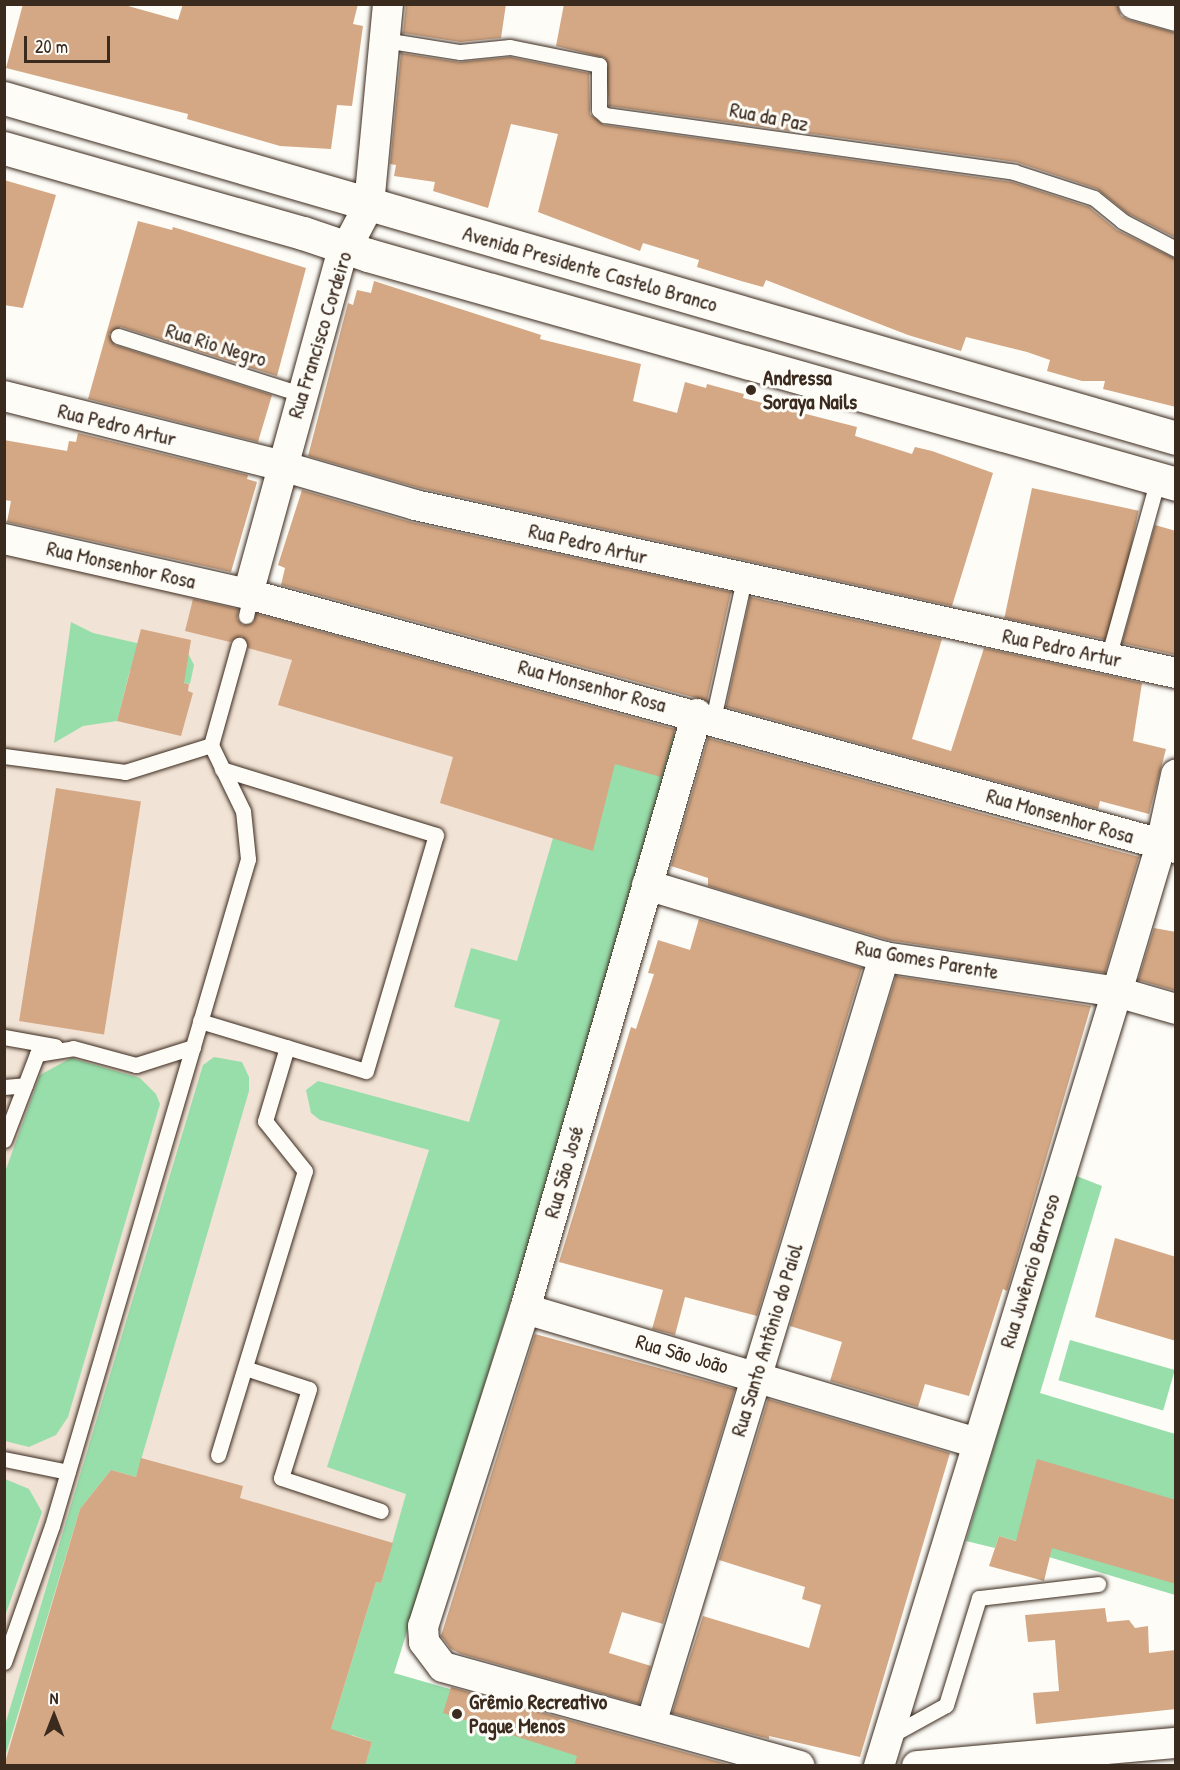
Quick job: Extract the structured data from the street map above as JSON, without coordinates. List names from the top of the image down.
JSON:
{
  "streets": {
    "main road": ["Avenida Presidente Castelo Branco"],
    "street": [
      "Rua Francisco Cordeiro",
      "Rua Pedro Artur",
      "Rua Monsenhor Rosa",
      "Rua Gomes Parente",
      "Rua São José",
      "Rua Juvêncio Barroso",
      "Rua Santo Antônio do Paiol",
      "Rua São João"
    ],
    "lane": ["Rua da Paz", "Rua Rio Negro"]
  },
  "crossings": [
    ["Rua da Paz", "Rua Francisco Cordeiro"],
    ["Avenida Presidente Castelo Branco", "Rua Francisco Cordeiro"],
    ["Rua Francisco Cordeiro", "Rua Rio Negro"],
    ["Rua Francisco Cordeiro", "Rua Pedro Artur"],
    ["Rua Francisco Cordeiro", "Rua Monsenhor Rosa"],
    ["Rua Monsenhor Rosa", "Rua São José"],
    ["Rua Monsenhor Rosa", "Rua Juvêncio Barroso"],
    ["Rua Gomes Parente", "Rua São José"],
    ["Rua Gomes Parente", "Rua Juvêncio Barroso"],
    ["Rua Gomes Parente", "Rua Santo Antônio do Paiol"],
    ["Rua São José", "Rua Santo Antônio do Paiol"],
    ["Rua São José", "Rua São João"],
    ["Rua Juvêncio Barroso", "Rua São João"],
    ["Rua Santo Antônio do Paiol", "Rua São João"]
  ],
  "places": ["Andressa Soraya Nails", "Grêmio Recreativo Pague Menos"],
  "scale_bar": "20 m",
  "north": "top"
}
